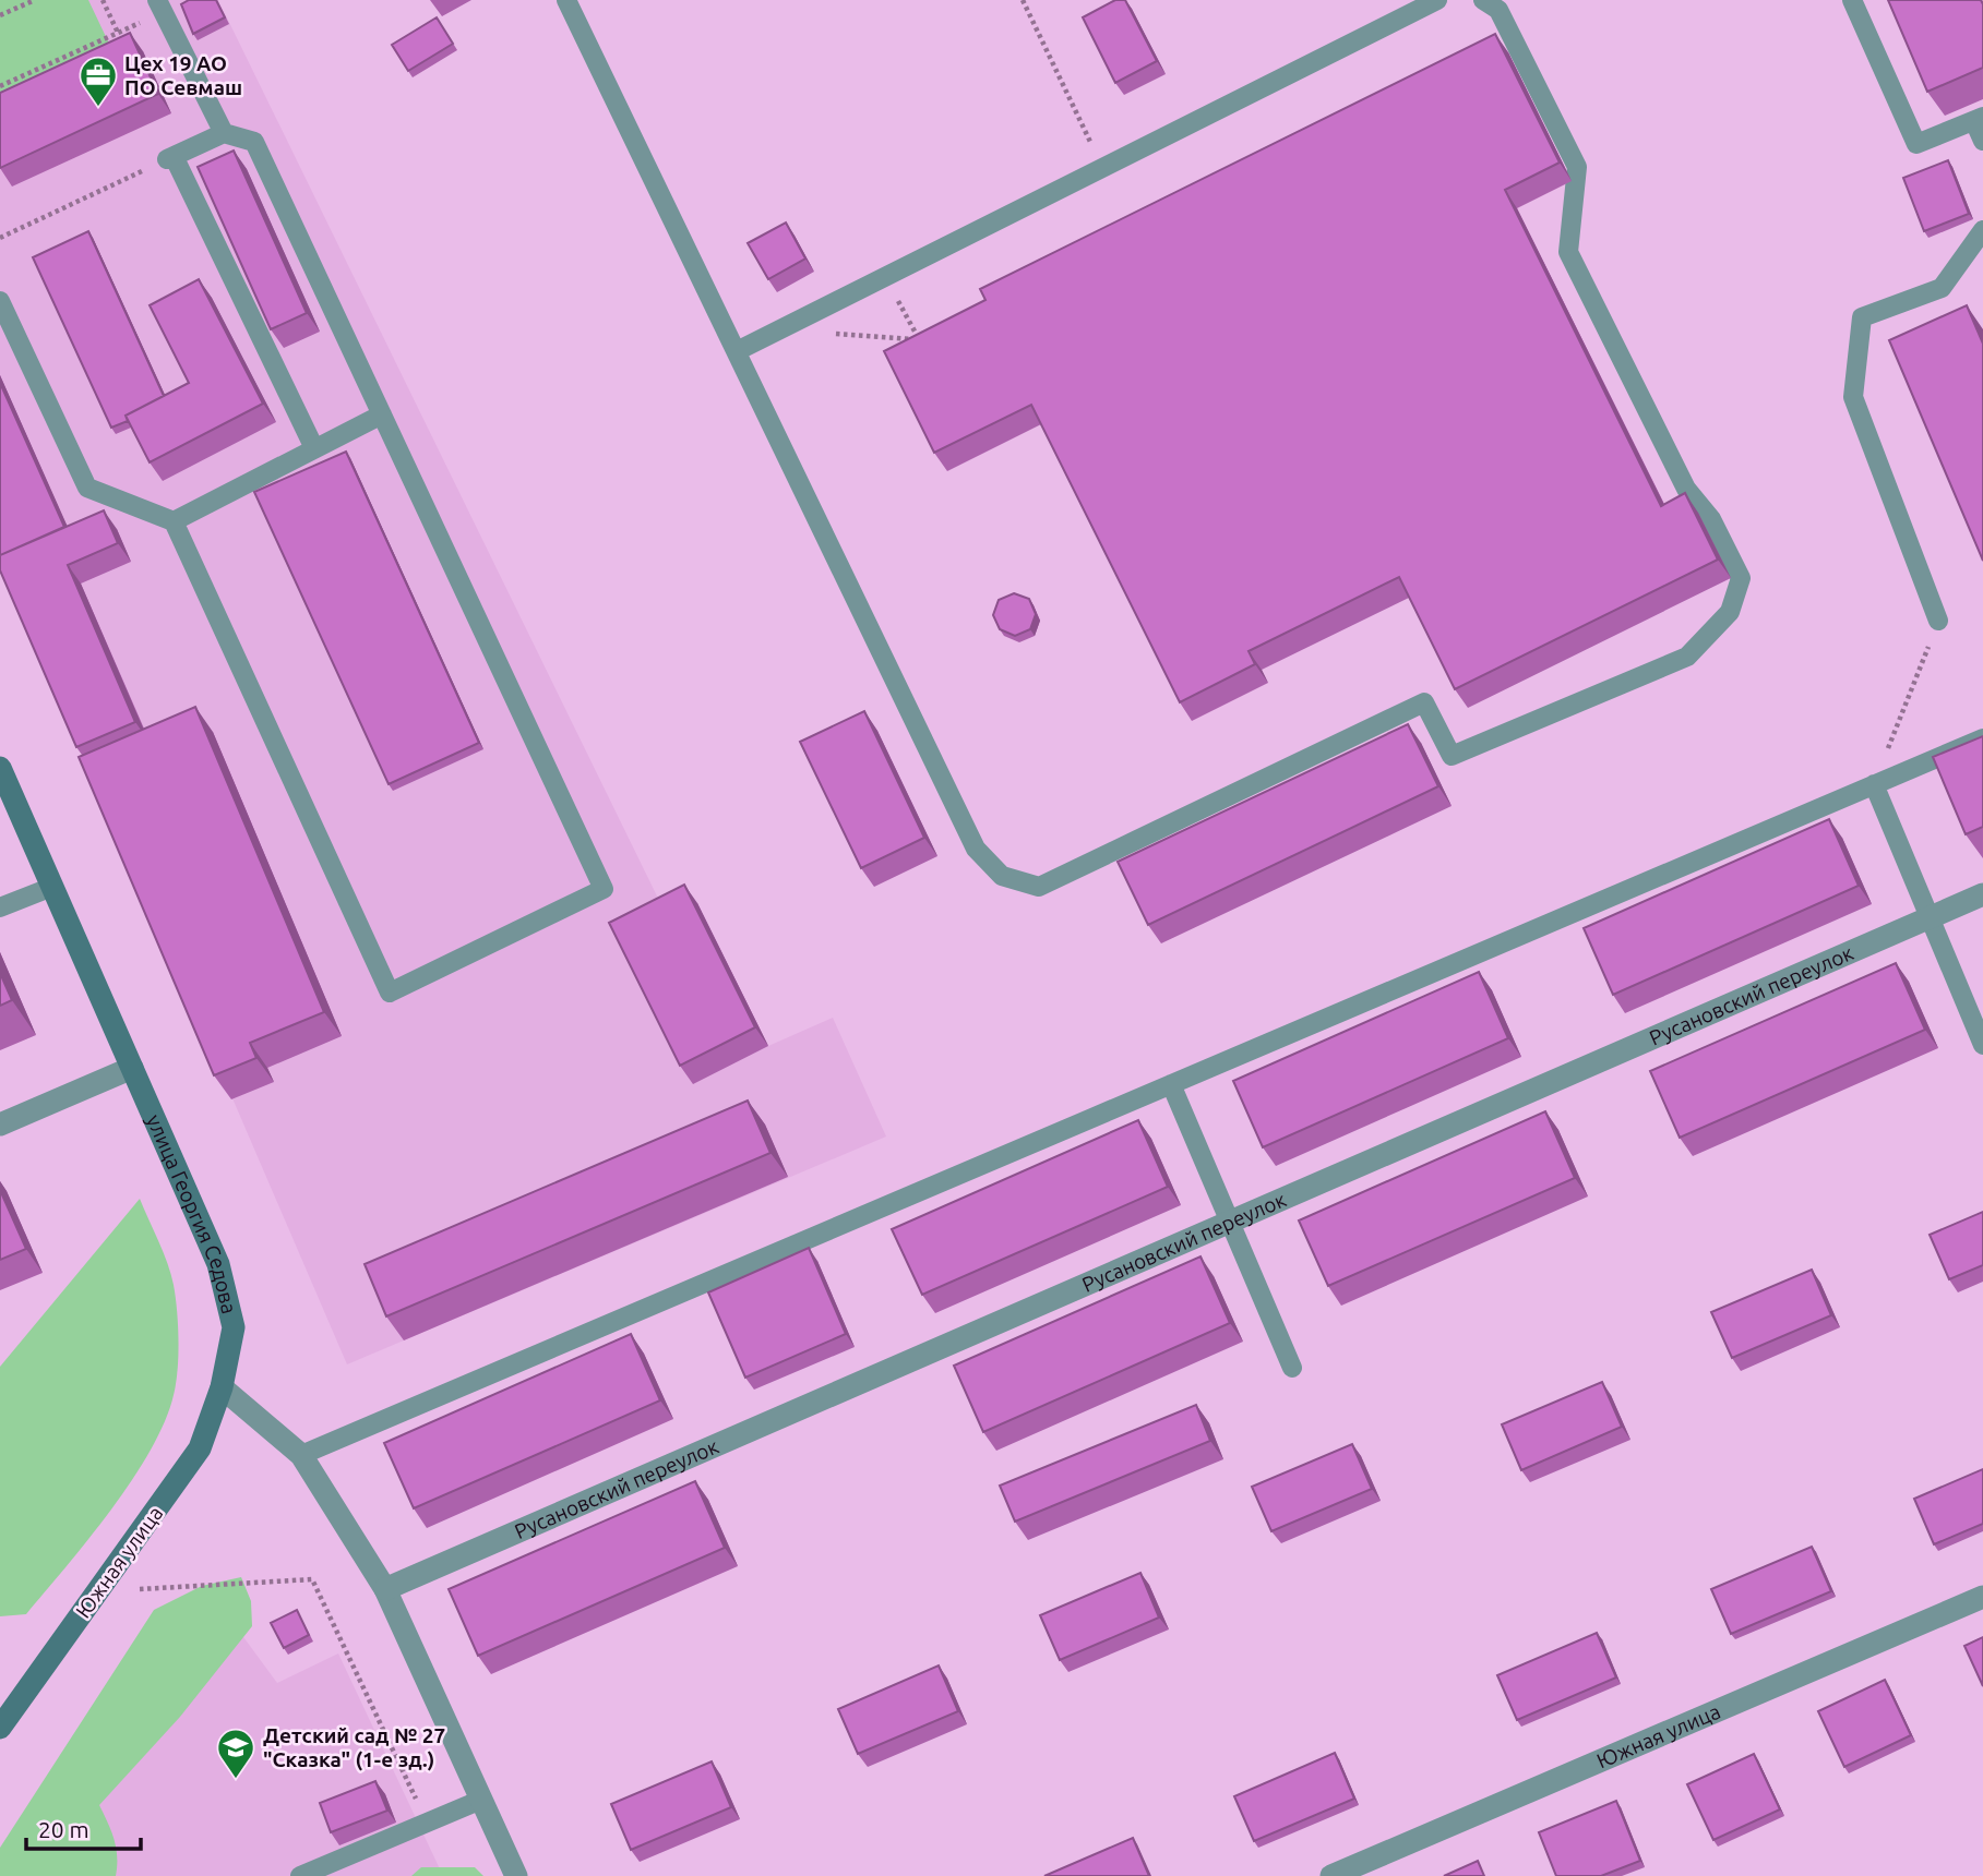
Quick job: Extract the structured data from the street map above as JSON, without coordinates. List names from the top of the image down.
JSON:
{
  "streets": {
    "street": ["Русановский переулок", "улица Георгия Седова", "Южная улица"]
  },
  "crossings": [
    ["улица Георгия Седова", "Южная улица"]
  ],
  "places": {
    "office": ["Цех 19 АО ПО Севмаш"],
    "school or university": ["Детский сад № 27 \"Сказка\" (1-е зд.)"]
  },
  "scale_bar": "20 m"
}
